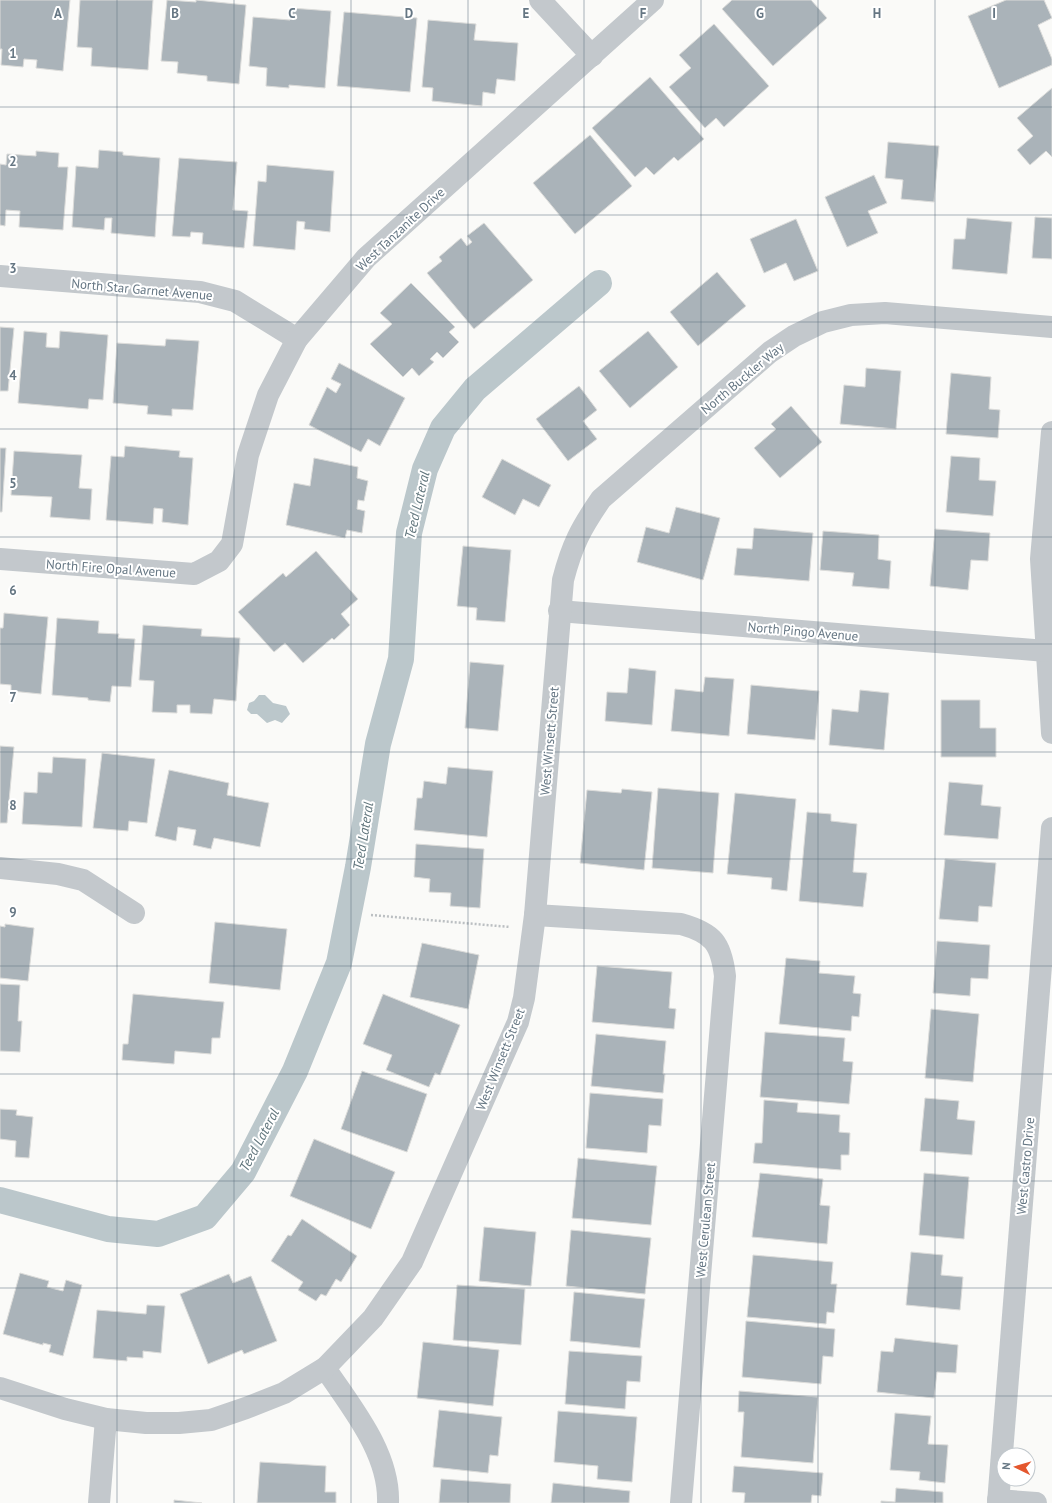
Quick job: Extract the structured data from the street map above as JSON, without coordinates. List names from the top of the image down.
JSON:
{
  "streets": {
    "street": [
      "West Tanzanite Drive",
      "North Star Garnet Avenue",
      "North Buckler Way",
      "North Fire Opal Avenue",
      "North Pingo Avenue",
      "West Winsett Street",
      "West Castro Drive",
      "West Cerulean Street"
    ]
  },
  "crossings": [
    ["West Tanzanite Drive", "North Star Garnet Avenue"],
    ["West Tanzanite Drive", "North Fire Opal Avenue"],
    ["North Buckler Way", "North Pingo Avenue"],
    ["North Buckler Way", "West Winsett Street"],
    ["North Pingo Avenue", "West Winsett Street"],
    ["West Winsett Street", "West Cerulean Street"]
  ],
  "water": ["Teed Lateral"],
  "north": "left",
  "grid": {
    "columns": [
      "A",
      "B",
      "C",
      "D",
      "E",
      "F",
      "G",
      "H",
      "I"
    ],
    "rows": [
      "1",
      "2",
      "3",
      "4",
      "5",
      "6",
      "7",
      "8",
      "9"
    ]
  }
}
